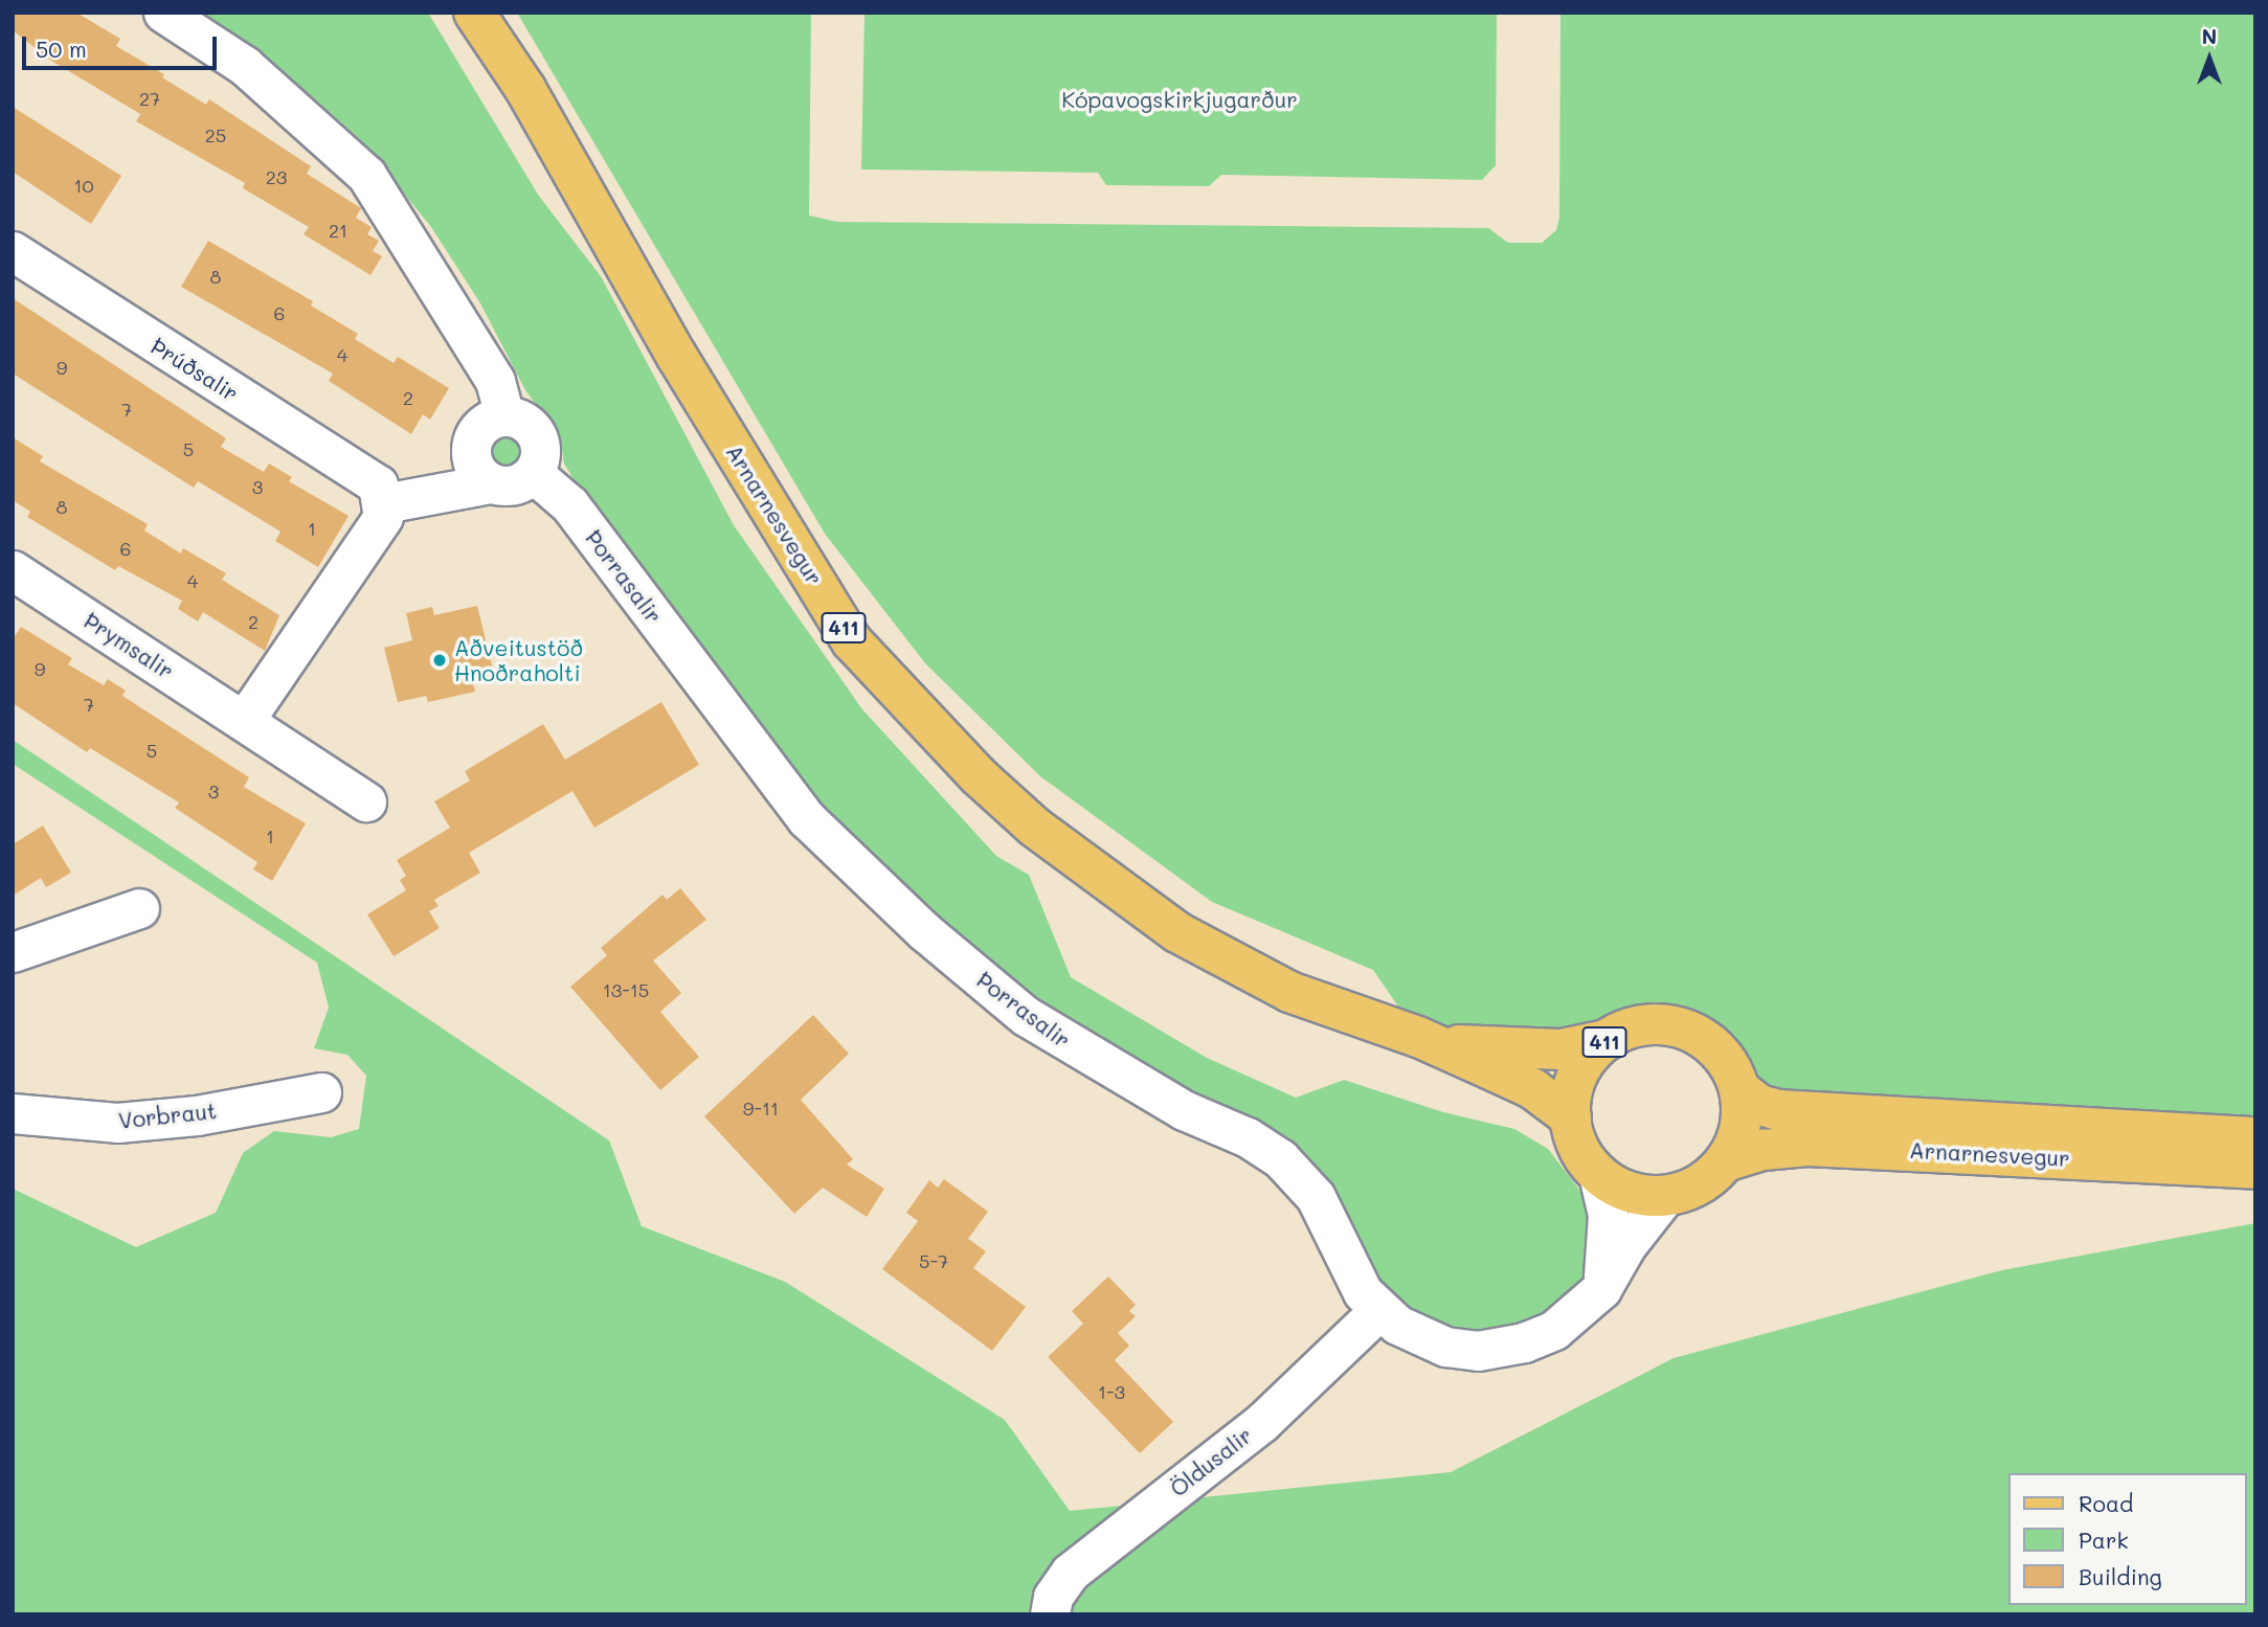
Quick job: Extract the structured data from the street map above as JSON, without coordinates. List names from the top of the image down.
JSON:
{
  "streets": {
    "main road": ["Arnarnesvegur", "411"],
    "street": [
      "Þrúðsalir",
      "Þorrasalir",
      "Þrymsalir",
      "Vorbraut",
      "Öldusalir"
    ]
  },
  "crossings": [
    ["Arnarnesvegur", "Þorrasalir"],
    ["Arnarnesvegur", "411"],
    ["Þorrasalir", "411"],
    ["Þorrasalir", "Öldusalir"]
  ],
  "parks": ["Kópavogskirkjugarður"],
  "places": ["Aðveitustöð Hnoðraholti"],
  "house_numbers": [
    "27",
    "25",
    "23",
    "10",
    "21",
    "8",
    "6",
    "4",
    "9",
    "2",
    "7",
    "5",
    "3",
    "8",
    "1",
    "6",
    "4",
    "2",
    "9",
    "7",
    "5",
    "3",
    "1",
    "13-15",
    "9-11",
    "5-7",
    "1-3"
  ],
  "legend": ["Road", "Park", "Building"],
  "scale_bar": "50 m",
  "north": "top"
}
